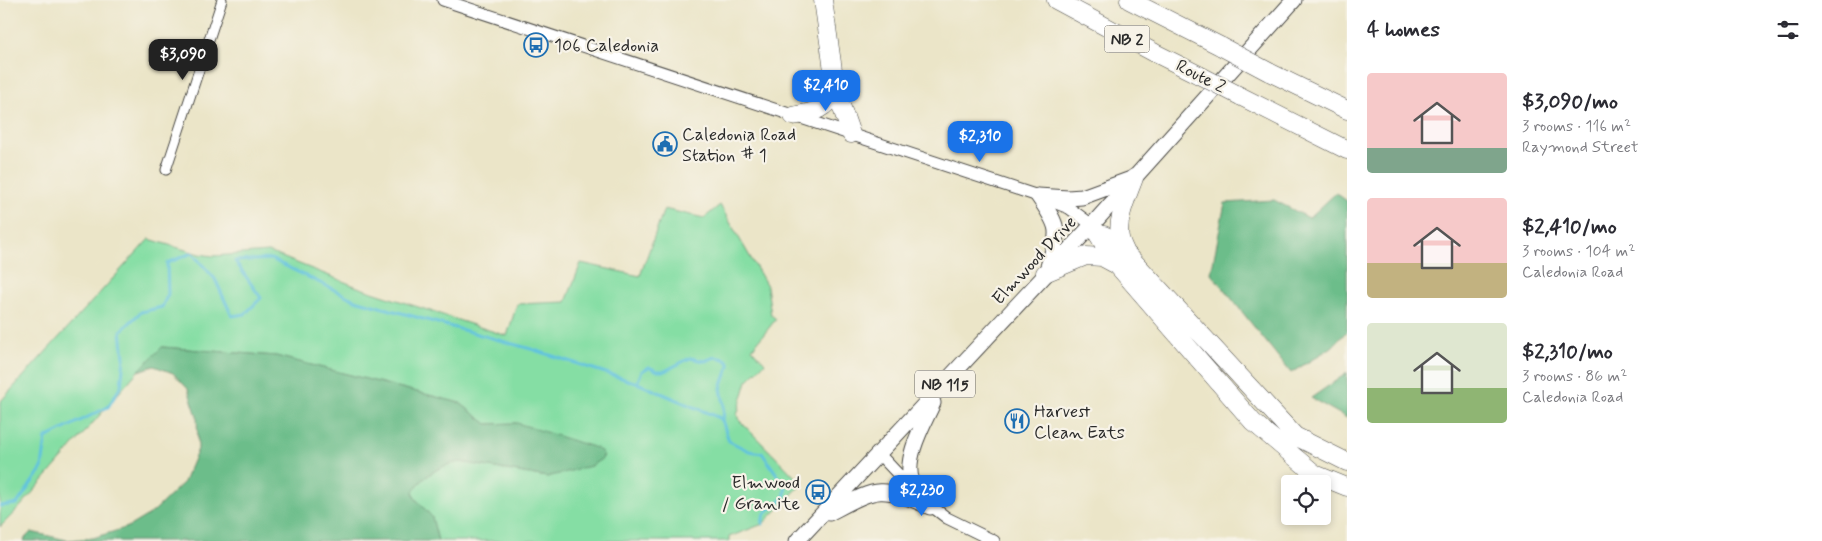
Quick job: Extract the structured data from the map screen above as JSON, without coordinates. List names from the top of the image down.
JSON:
{
  "streets": {
    "highway": ["NB 2", "Route 2"],
    "main road": ["Elmwood Drive", "NB 115"]
  },
  "places": {
    "bus stop": ["106 Caledonia", "Elmwood / Granite"],
    "public building": ["Caledonia Road Station # 1"],
    "restaurant": ["Harvest Clean Eats"]
  },
  "page": {
    "heading": "4 homes",
    "price": [
      "$3,090",
      "$2,410",
      "$2,310",
      "$2,230"
    ],
    "list": [
      {
        "name": "$3,090/mo",
        "note": "3 rooms · 116 m² · Raymond Street"
      },
      {
        "name": "$2,410/mo",
        "note": "3 rooms · 104 m² · Caledonia Road"
      },
      {
        "name": "$2,310/mo",
        "note": "3 rooms · 86 m² · Caledonia Road"
      }
    ]
  }
}
